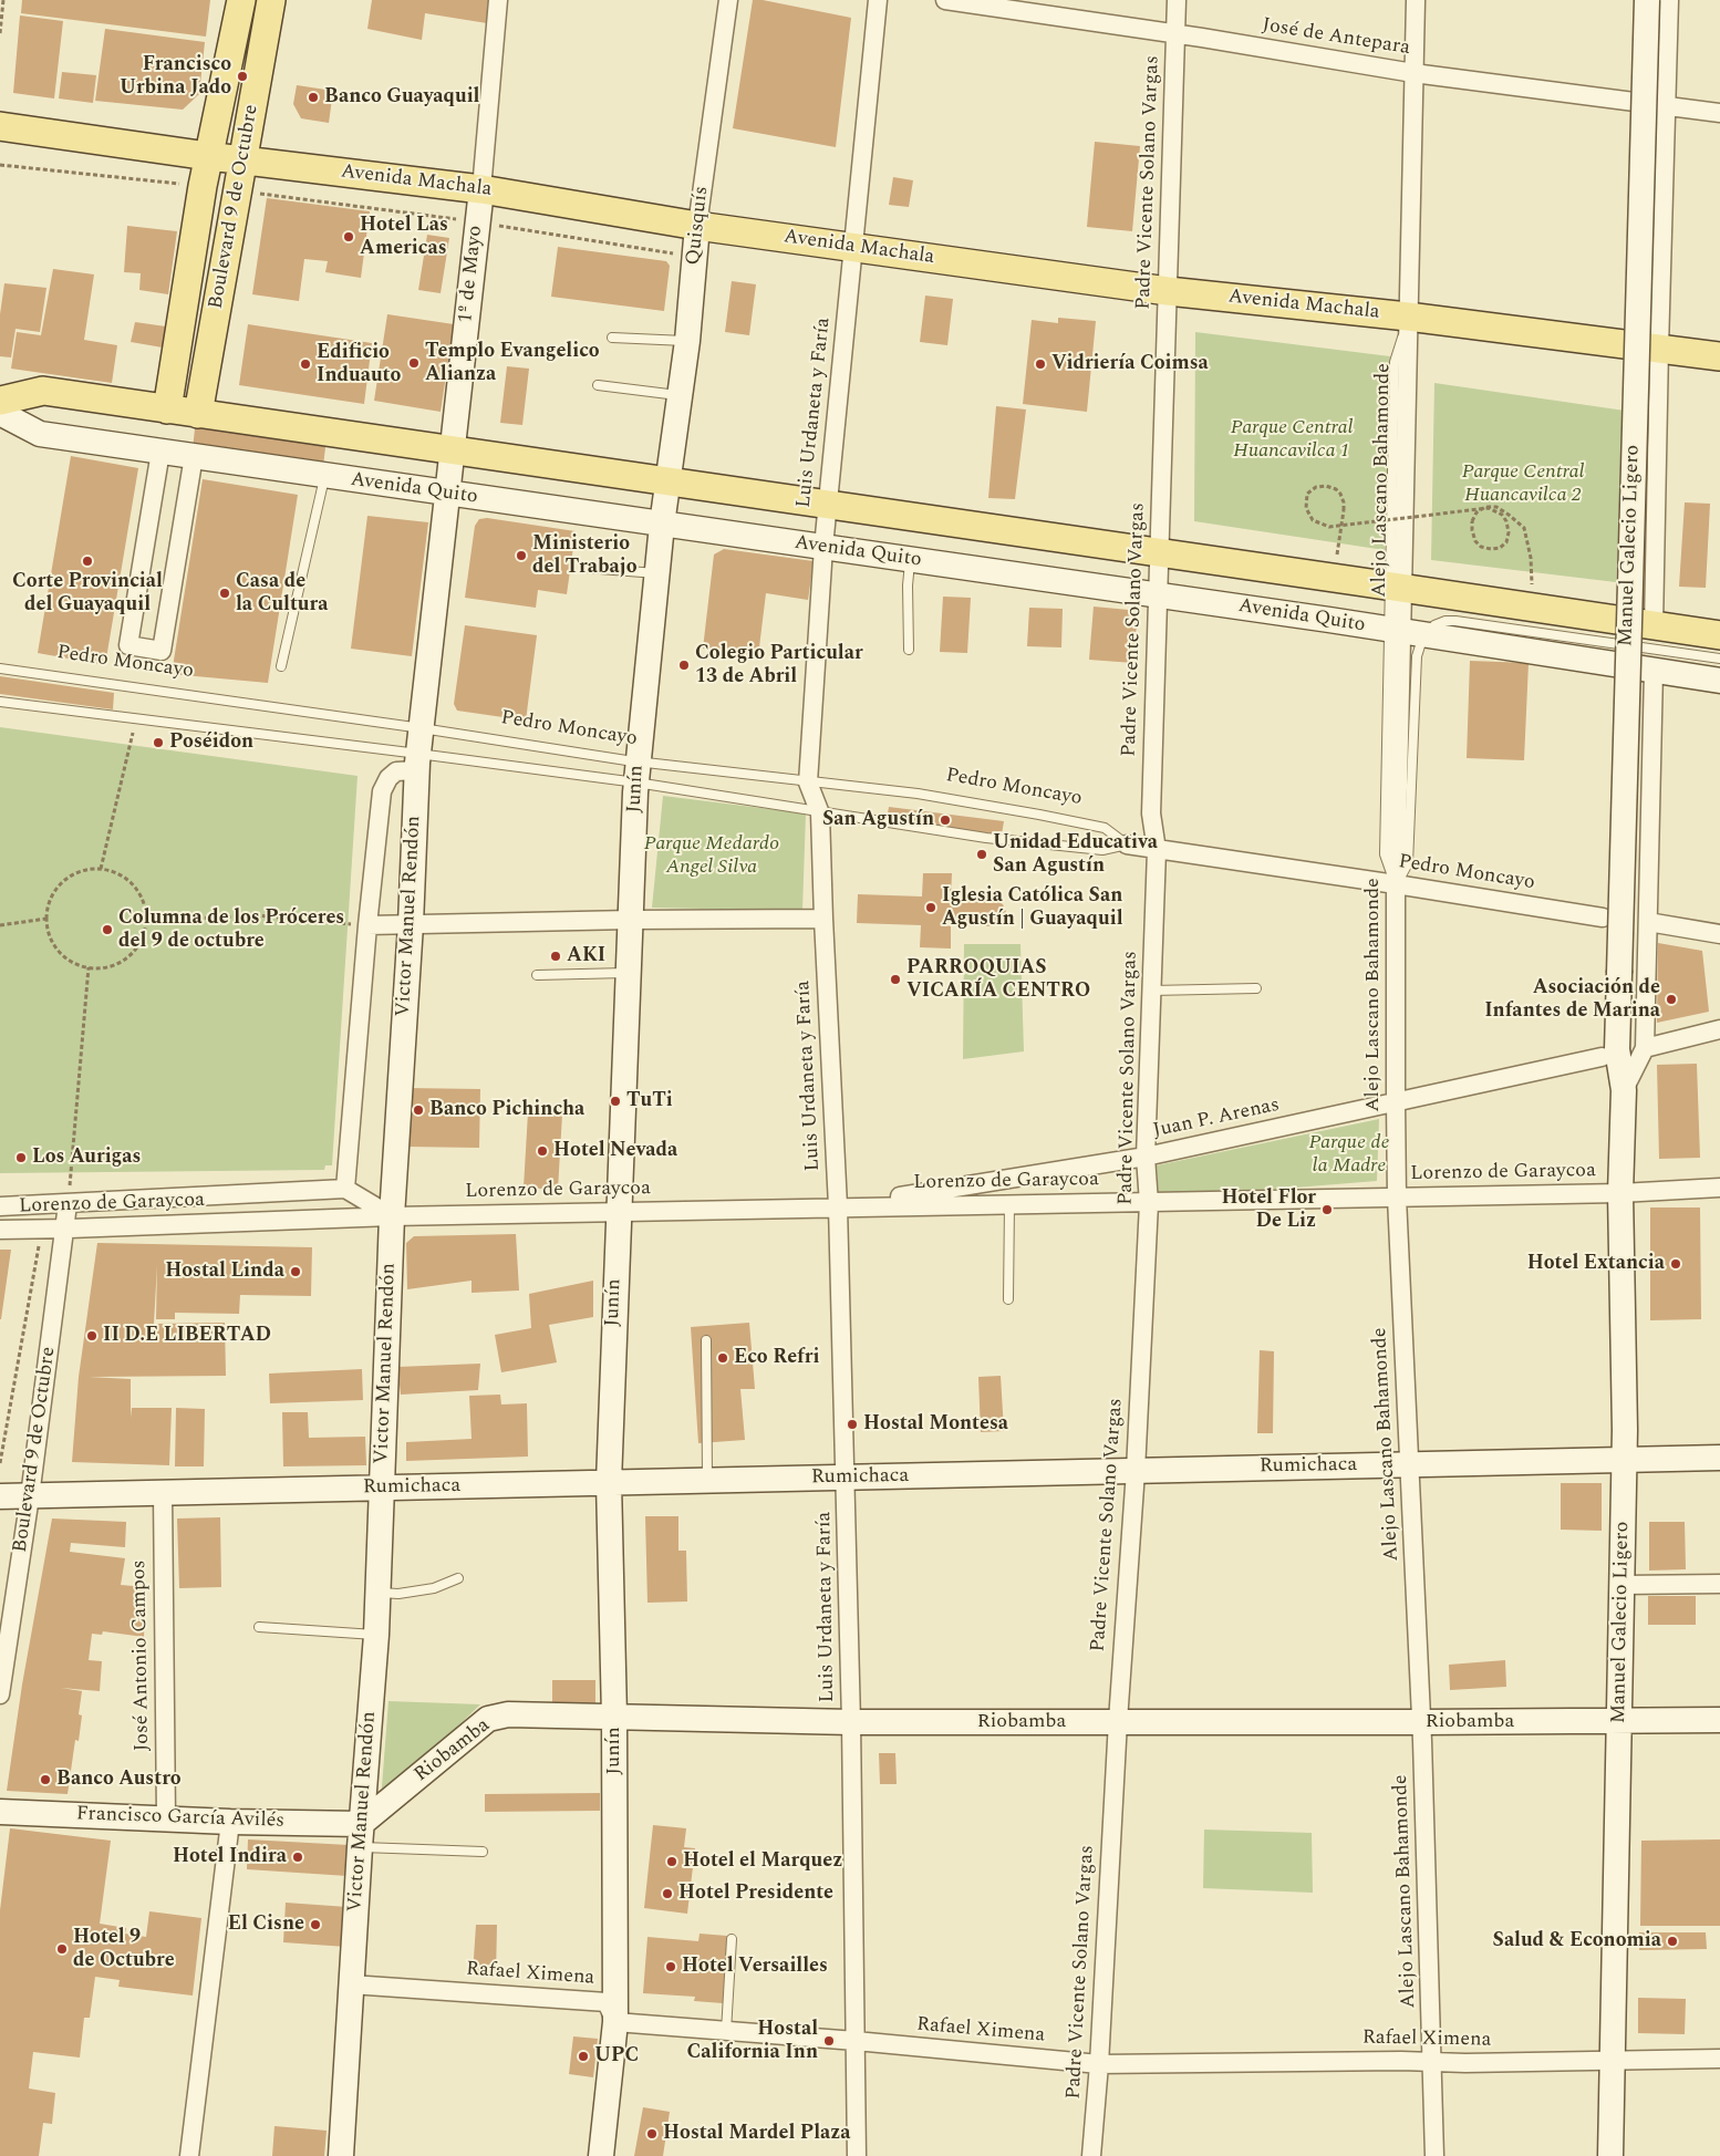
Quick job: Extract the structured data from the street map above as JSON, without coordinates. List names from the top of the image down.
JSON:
{
  "streets": {
    "main road": ["Avenida Machala", "Boulevard 9 de Octubre"],
    "street": [
      "José de Antepara",
      "Padre Vicente Solano Vargas",
      "Quisquís",
      "1º de Mayo",
      "Luis Urdaneta y Faría",
      "Alejo Lascano Bahamonde",
      "Avenida Quito",
      "Manuel Galecio Ligero",
      "Pedro Moncayo",
      "Junín",
      "Victor Manuel Rendón",
      "Juan P. Arenas",
      "Lorenzo de Garaycoa",
      "Rumichaca",
      "José Antonio Campos",
      "Riobamba",
      "Francisco García Avilés",
      "Rafael Ximena"
    ]
  },
  "crossings": [
    ["José de Antepara", "Padre Vicente Solano Vargas"],
    ["José de Antepara", "Alejo Lascano Bahamonde"],
    ["José de Antepara", "Manuel Galecio Ligero"],
    ["Avenida Machala", "Padre Vicente Solano Vargas"],
    ["Avenida Machala", "Boulevard 9 de Octubre"],
    ["Avenida Machala", "Quisquís"],
    ["Avenida Machala", "1º de Mayo"],
    ["Avenida Machala", "Luis Urdaneta y Faría"],
    ["Avenida Machala", "Alejo Lascano Bahamonde"],
    ["Avenida Machala", "Manuel Galecio Ligero"],
    ["Padre Vicente Solano Vargas", "Avenida Quito"],
    ["Padre Vicente Solano Vargas", "Pedro Moncayo"],
    ["Padre Vicente Solano Vargas", "Juan P. Arenas"],
    ["Padre Vicente Solano Vargas", "Lorenzo de Garaycoa"],
    ["Padre Vicente Solano Vargas", "Rumichaca"],
    ["Padre Vicente Solano Vargas", "Riobamba"],
    ["Padre Vicente Solano Vargas", "Rafael Ximena"],
    ["Boulevard 9 de Octubre", "Lorenzo de Garaycoa"],
    ["Boulevard 9 de Octubre", "Rumichaca"],
    ["Quisquís", "Junín"],
    ["1º de Mayo", "Victor Manuel Rendón"],
    ["Luis Urdaneta y Faría", "Avenida Quito"],
    ["Luis Urdaneta y Faría", "Pedro Moncayo"],
    ["Luis Urdaneta y Faría", "Juan P. Arenas"],
    ["Luis Urdaneta y Faría", "Lorenzo de Garaycoa"],
    ["Luis Urdaneta y Faría", "Rumichaca"],
    ["Luis Urdaneta y Faría", "Riobamba"],
    ["Luis Urdaneta y Faría", "Rafael Ximena"],
    ["Alejo Lascano Bahamonde", "Avenida Quito"],
    ["Alejo Lascano Bahamonde", "Pedro Moncayo"],
    ["Alejo Lascano Bahamonde", "Juan P. Arenas"],
    ["Alejo Lascano Bahamonde", "Lorenzo de Garaycoa"],
    ["Alejo Lascano Bahamonde", "Rumichaca"],
    ["Alejo Lascano Bahamonde", "Riobamba"],
    ["Alejo Lascano Bahamonde", "Rafael Ximena"],
    ["Avenida Quito", "Manuel Galecio Ligero"],
    ["Avenida Quito", "Junín"],
    ["Avenida Quito", "Victor Manuel Rendón"],
    ["Manuel Galecio Ligero", "Lorenzo de Garaycoa"],
    ["Manuel Galecio Ligero", "Rumichaca"],
    ["Manuel Galecio Ligero", "Riobamba"],
    ["Manuel Galecio Ligero", "Rafael Ximena"],
    ["Pedro Moncayo", "Junín"],
    ["Pedro Moncayo", "Victor Manuel Rendón"],
    ["Junín", "Lorenzo de Garaycoa"],
    ["Junín", "Rumichaca"],
    ["Junín", "Riobamba"],
    ["Junín", "Rafael Ximena"],
    ["Victor Manuel Rendón", "Lorenzo de Garaycoa"],
    ["Victor Manuel Rendón", "Rumichaca"],
    ["Victor Manuel Rendón", "Riobamba"],
    ["Victor Manuel Rendón", "Francisco García Avilés"],
    ["Victor Manuel Rendón", "Rafael Ximena"],
    ["Juan P. Arenas", "Lorenzo de Garaycoa"],
    ["Rumichaca", "José Antonio Campos"],
    ["José Antonio Campos", "Francisco García Avilés"],
    ["Riobamba", "Francisco García Avilés"]
  ],
  "parks": [
    "Parque Central Huancavilca 1",
    "Parque Central Huancavilca 2",
    "Parque Medardo Angel Silva",
    "Parque de la Madre"
  ],
  "places": [
    "Francisco Urbina Jado",
    "Banco Guayaquil",
    "Hotel Las Americas",
    "Templo Evangelico Alianza",
    "Edificio Induauto",
    "Vidriería Coimsa",
    "Ministerio del Trabajo",
    "Corte Provincial del Guayaquil",
    "Casa de la Cultura",
    "Colegio Particular 13 de Abril",
    "Poséidon",
    "San Agustín",
    "Unidad Educativa San Agustín",
    "Iglesia Católica San Agustín | Guayaquil",
    "Columna de los Próceres del 9 de octubre",
    "AKI",
    "PARROQUIAS VICARÍA CENTRO",
    "Asociación de Infantes de Marina",
    "TuTi",
    "Banco Pichincha",
    "Hotel Nevada",
    "Los Aurigas",
    "Hotel Flor De Liz",
    "Hotel Extancia",
    "Hostal Linda",
    "II D.E LIBERTAD",
    "Eco Refri",
    "Hostal Montesa",
    "Banco Austro",
    "Hotel Indira",
    "Hotel el Marquez",
    "Hotel Presidente",
    "El Cisne",
    "Salud & Economia",
    "Hotel 9 de Octubre",
    "Hotel Versailles",
    "Hostal California Inn",
    "UPC",
    "Hostal Mardel Plaza"
  ]
}
